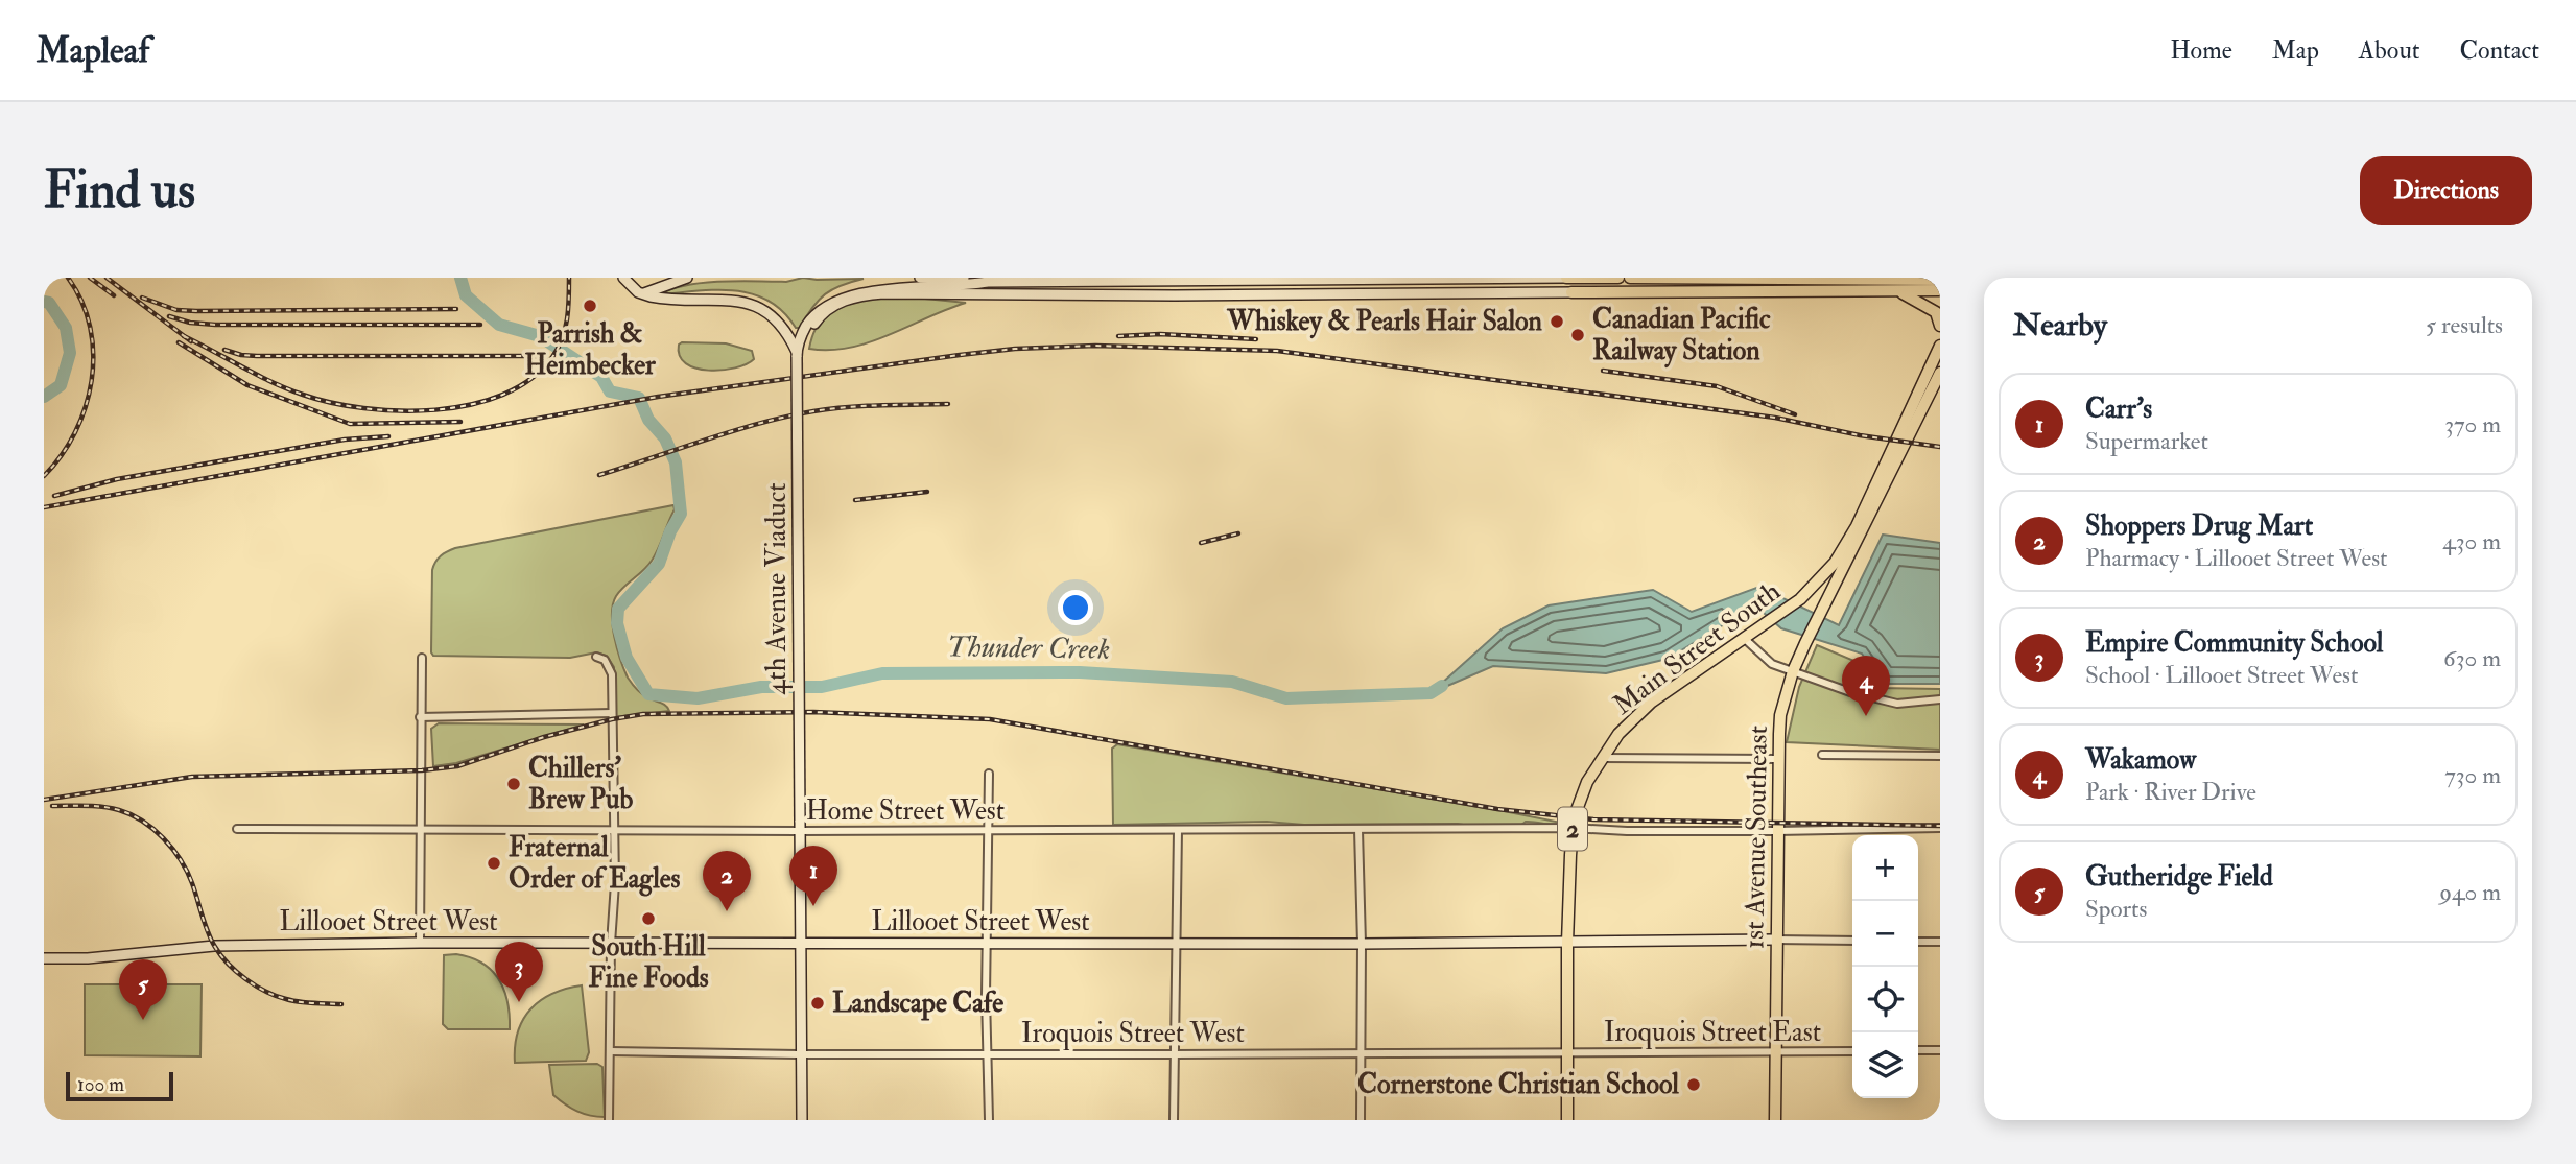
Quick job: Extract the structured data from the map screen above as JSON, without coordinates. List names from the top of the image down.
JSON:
{
  "streets": {
    "main road": [
      "4th Avenue Viaduct",
      "Main Street South",
      "2",
      "1st Avenue Southeast",
      "Lillooet Street West"
    ],
    "street": ["Home Street West", "Iroquois Street East", "Iroquois Street West"]
  },
  "crossings": [
    ["4th Avenue Viaduct", "Home Street West"],
    ["4th Avenue Viaduct", "Lillooet Street West"],
    ["4th Avenue Viaduct", "Iroquois Street West"],
    ["Main Street South", "Home Street West"],
    ["Main Street South", "Lillooet Street West"],
    ["Main Street South", "Iroquois Street East"],
    ["Main Street South", "Iroquois Street West"],
    ["Home Street West", "1st Avenue Southeast"],
    ["1st Avenue Southeast", "Lillooet Street West"],
    ["1st Avenue Southeast", "Iroquois Street East"],
    ["Iroquois Street East", "Iroquois Street West"]
  ],
  "water": ["Thunder Creek"],
  "places": [
    "Parrish & Heimbecker",
    "Whiskey & Pearls Hair Salon",
    "Canadian Pacific Railway Station",
    "Chillers' Brew Pub",
    "Fraternal Order of Eagles",
    "South Hill Fine Foods",
    "Landscape Cafe",
    "Cornerstone Christian School"
  ],
  "scale_bar": "100 m",
  "page": {
    "header": "Mapleaf",
    "nav": [
      "Home",
      "Map",
      "About",
      "Contact"
    ],
    "buttons": "Directions",
    "title": "Find us",
    "heading": ["Nearby", "5 results"],
    "list": [
      {
        "mark": "1",
        "name": "Carr's",
        "note": "Supermarket",
        "value": "370 m"
      },
      {
        "mark": "2",
        "name": "Shoppers Drug Mart",
        "note": "Pharmacy · Lillooet Street West",
        "value": "430 m"
      },
      {
        "mark": "3",
        "name": "Empire Community School",
        "note": "School · Lillooet Street West",
        "value": "630 m"
      },
      {
        "mark": "4",
        "name": "Wakamow",
        "note": "Park · River Drive",
        "value": "730 m"
      },
      {
        "mark": "5",
        "name": "Gutheridge Field",
        "note": "Sports",
        "value": "940 m"
      }
    ],
    "pins": [
      "4",
      "1",
      "2",
      "3",
      "5"
    ],
    "map_buttons": ["+", "−"],
    "scale": "100 m"
  }
}
